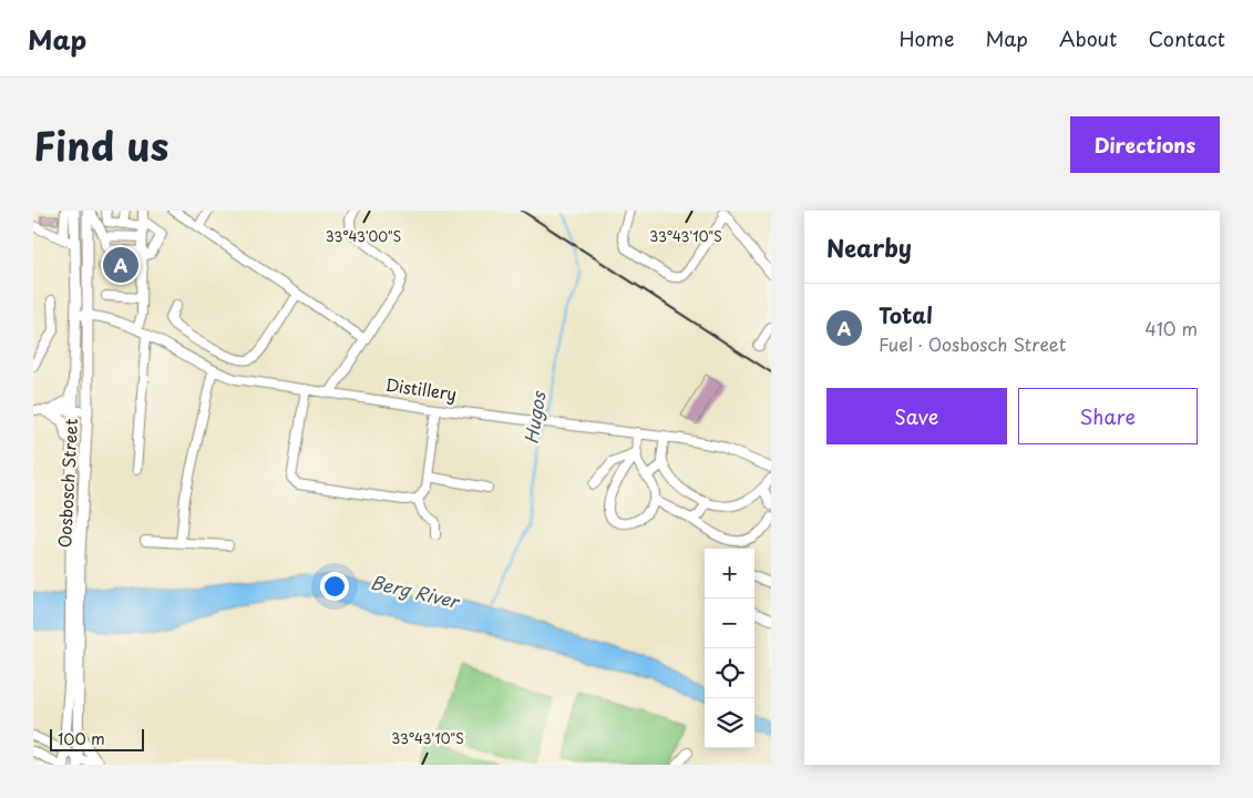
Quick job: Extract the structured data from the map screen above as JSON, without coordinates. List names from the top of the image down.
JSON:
{
  "streets": {
    "main road": ["Oosbosch Street"],
    "street": ["Distillery"]
  },
  "crossings": [
    ["Distillery", "Oosbosch Street"]
  ],
  "water": ["Hugos", "Berg River"],
  "scale_bar": "100 m",
  "page": {
    "header": "Map",
    "nav": [
      "Home",
      "Map",
      "About",
      "Contact"
    ],
    "title": "Find us",
    "buttons": [
      "Directions",
      ["Save", "Share"]
    ],
    "heading": "Nearby",
    "pins": "A",
    "list": [
      {
        "mark": "A",
        "name": "Total",
        "note": "Fuel · Oosbosch Street",
        "value": "410 m"
      }
    ],
    "map_buttons": ["+", "−"],
    "scale": "100 m"
  },
  "coordinates": ["33°43'00\"S", "33°43'10\"S"]
}
